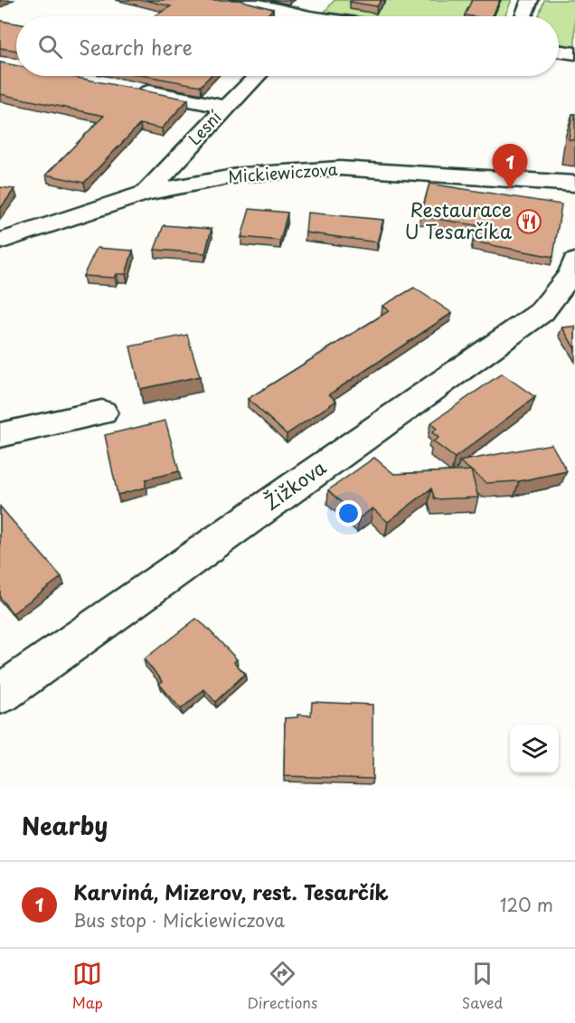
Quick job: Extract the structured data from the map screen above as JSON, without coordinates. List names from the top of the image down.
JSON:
{
  "streets": {
    "street": ["Lesní", "Mickiewiczova", "Žižkova"]
  },
  "crossings": [
    ["Lesní", "Mickiewiczova"]
  ],
  "places": {
    "restaurant": ["Restaurace U Tesarčíka"]
  },
  "page": {
    "search": "Search here",
    "pins": "1",
    "heading": "Nearby",
    "list": [
      {
        "mark": "1",
        "name": "Karviná, Mizerov, rest. Tesarčík",
        "note": "Bus stop · Mickiewiczova",
        "value": "120 m"
      }
    ],
    "nav": ["Map", "Directions", "Saved"]
  }
}
